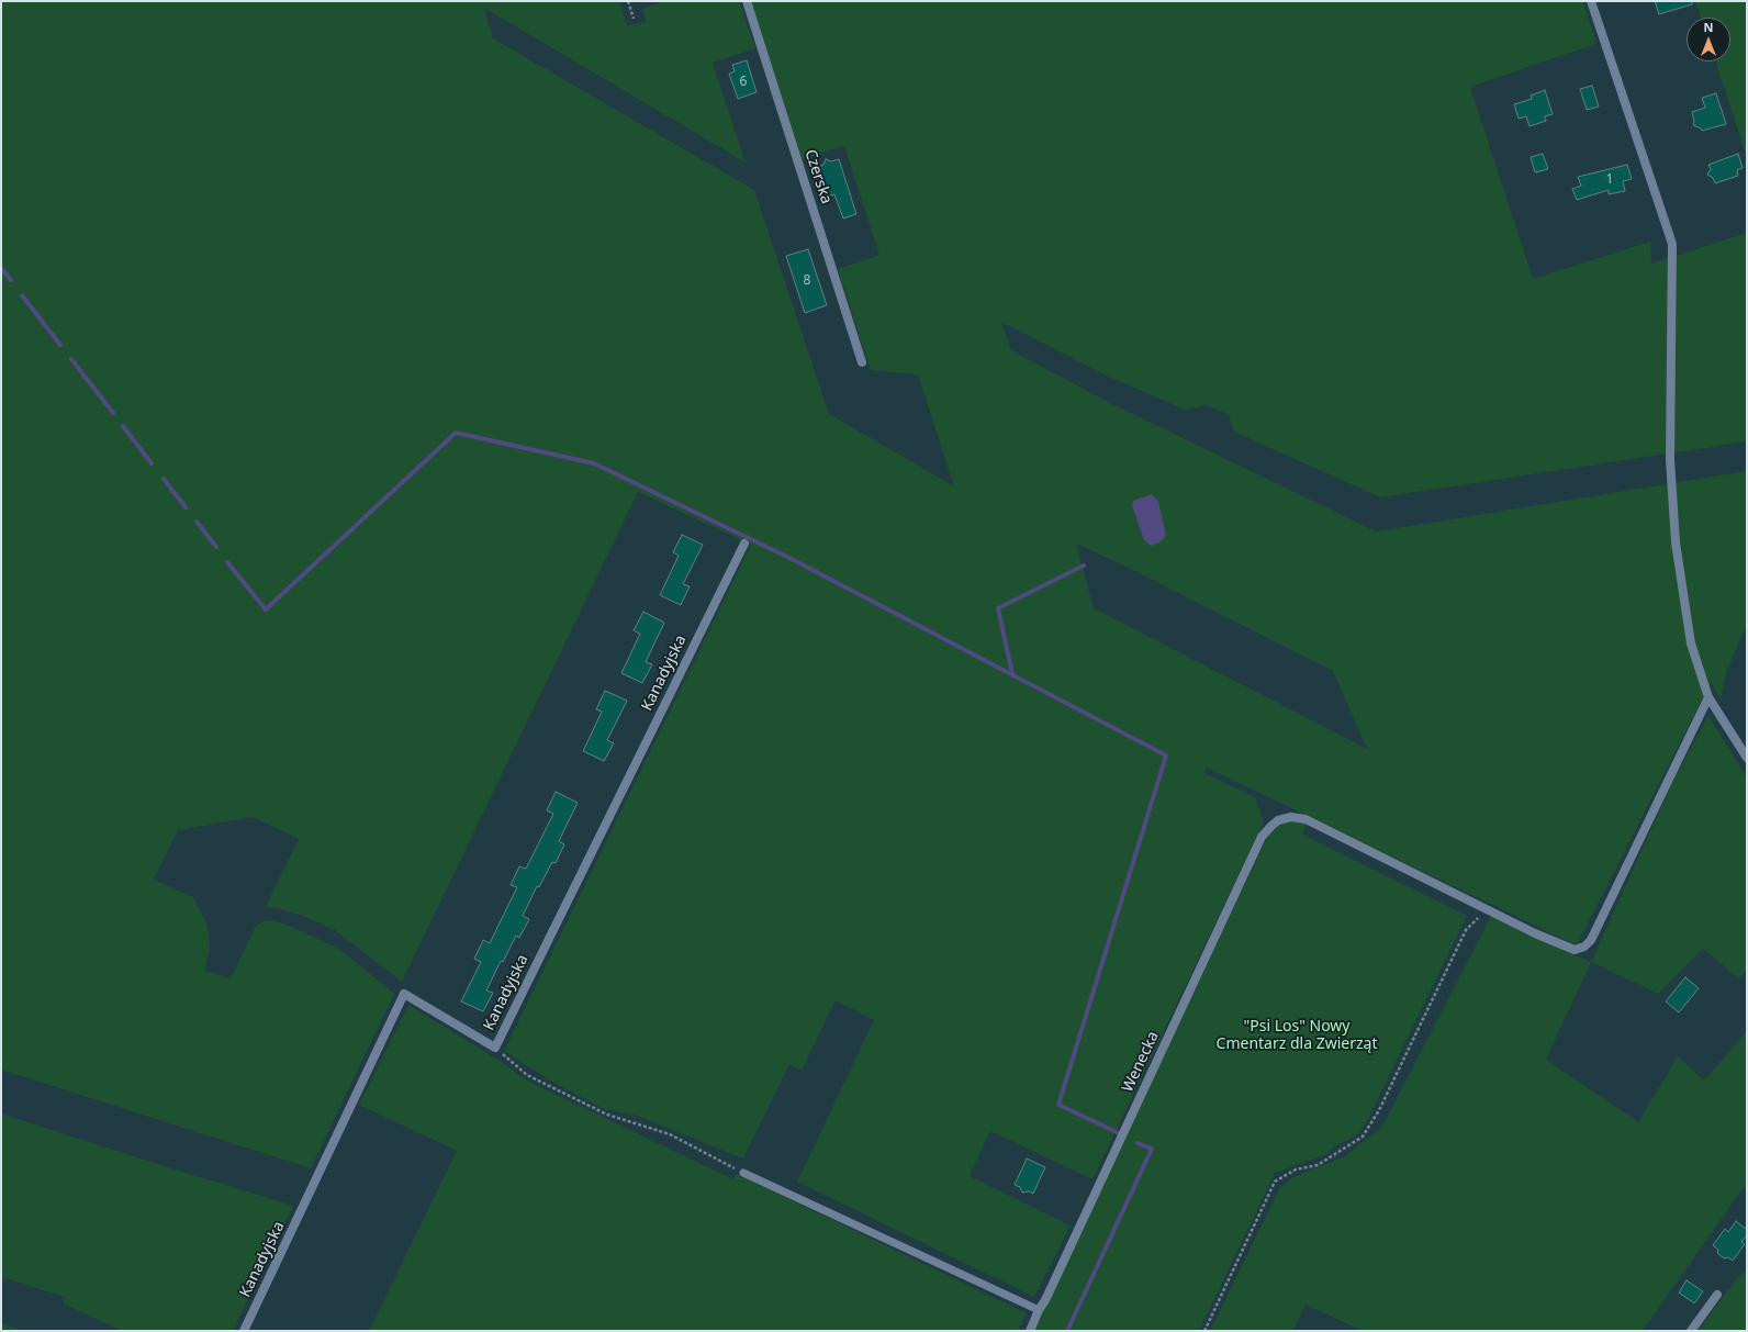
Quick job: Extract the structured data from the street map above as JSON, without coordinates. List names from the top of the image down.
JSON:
{
  "streets": {
    "street": ["Czerska", "Kanadyjska", "Wenecka"]
  },
  "parks": ["\"Psi Los\" Nowy Cmentarz dla Zwierząt"],
  "house_numbers": ["6", "1", "8"],
  "north": "top"
}
